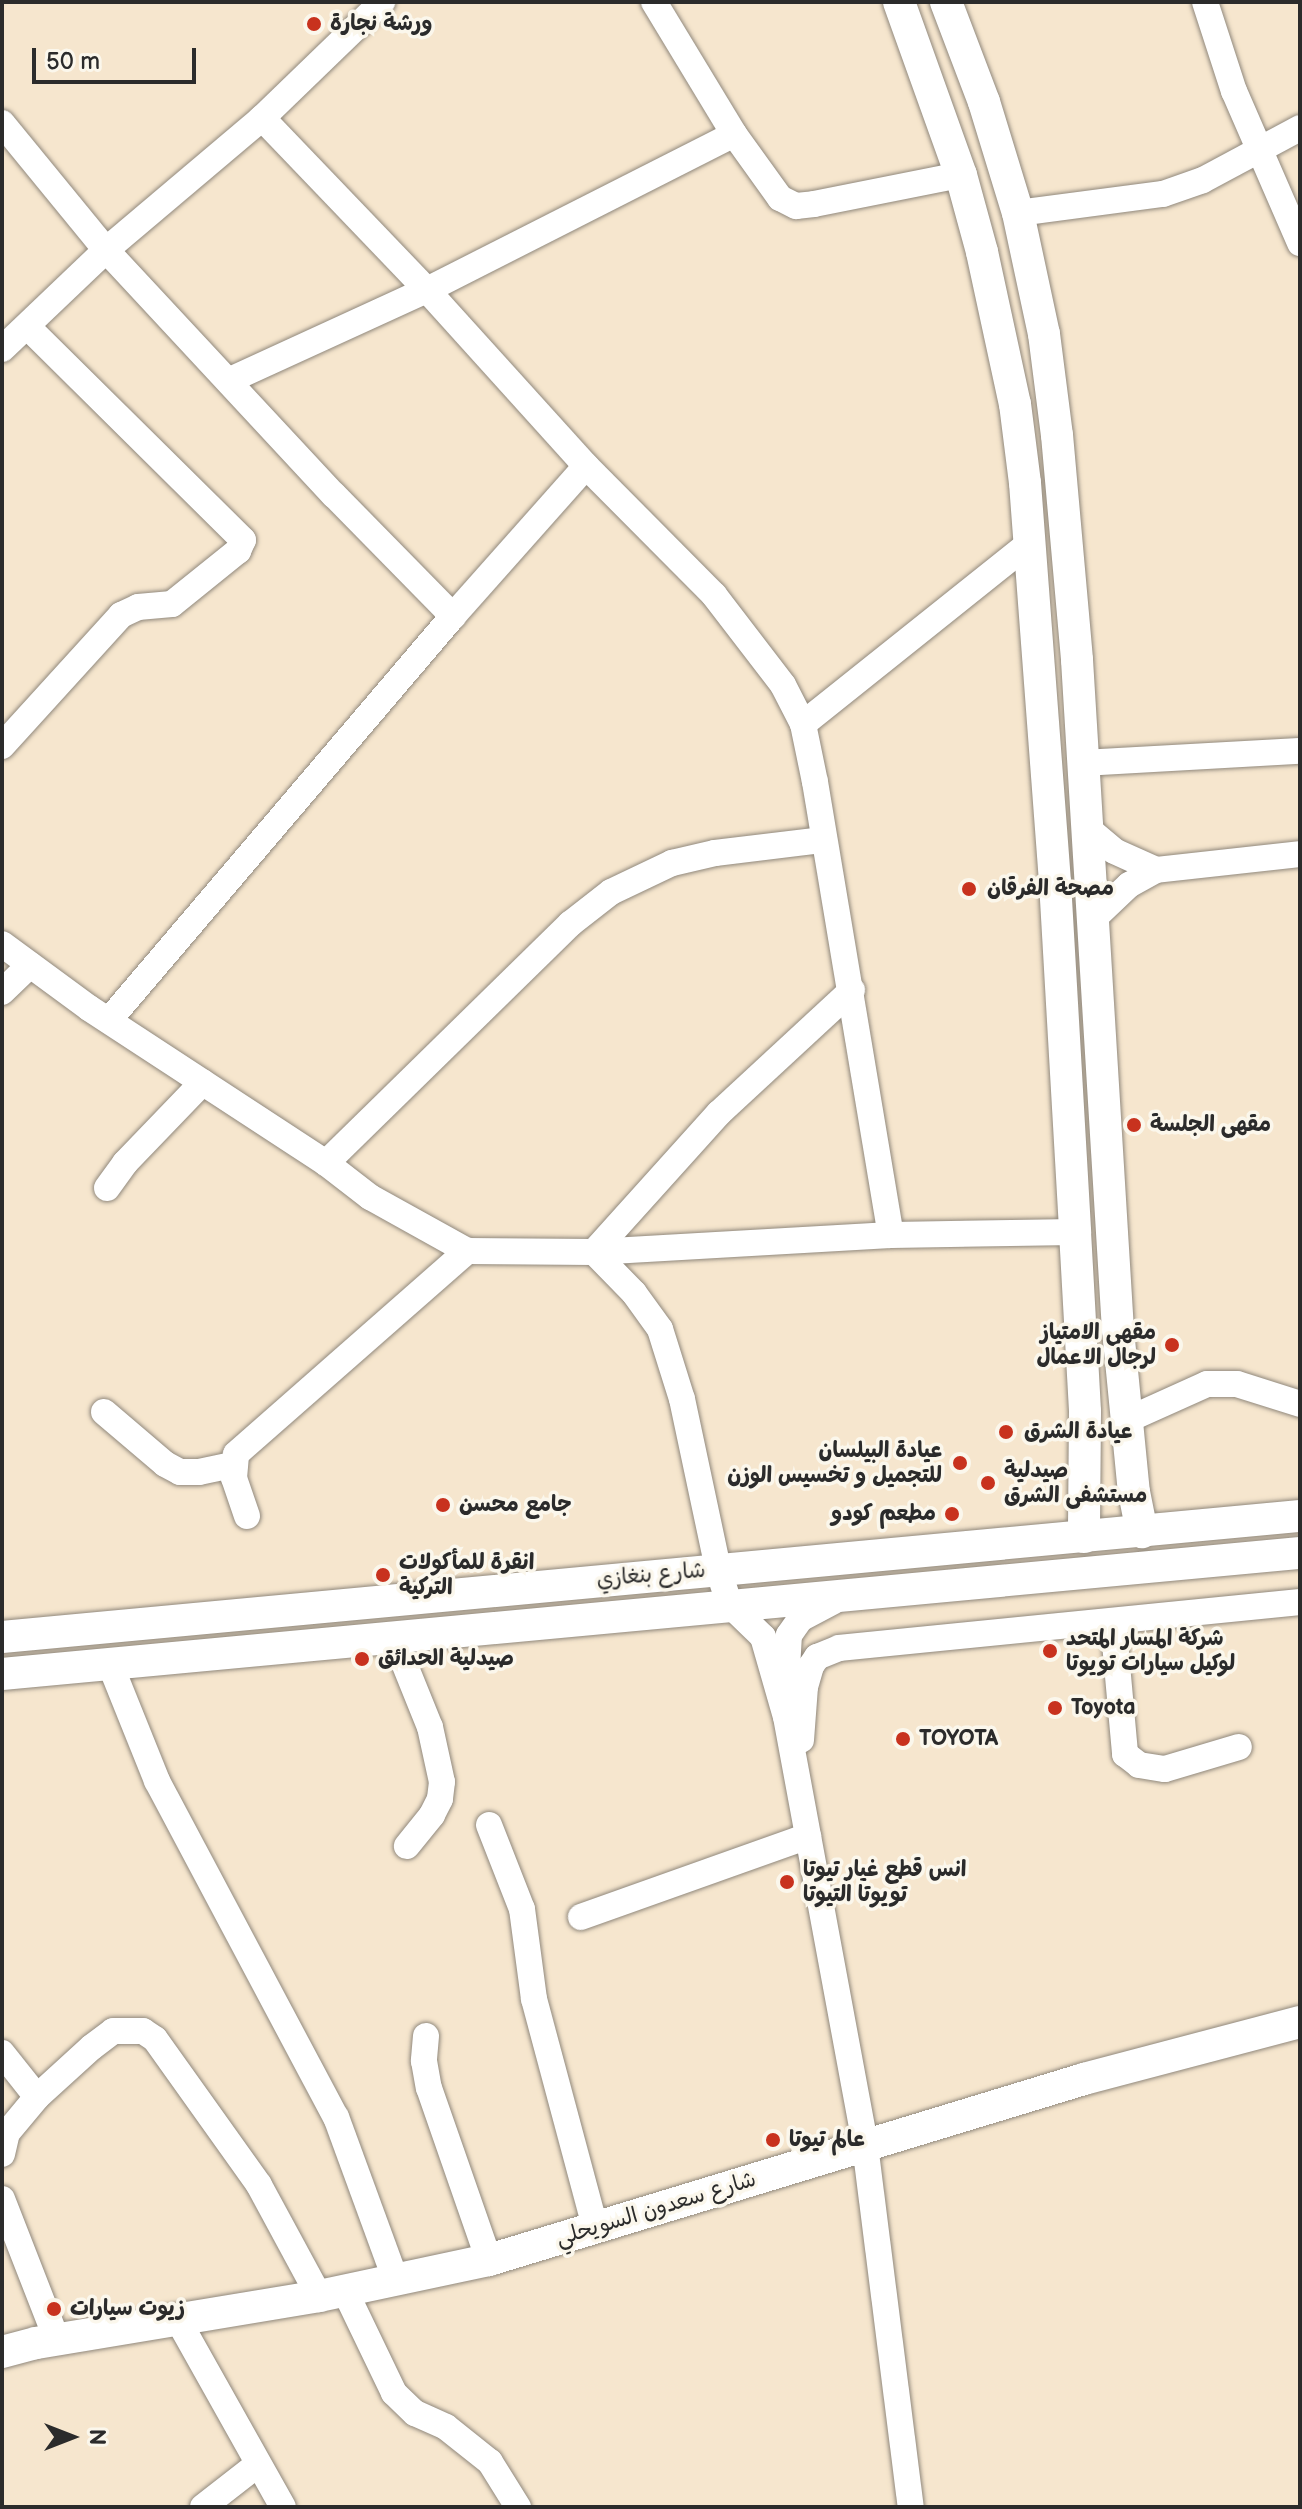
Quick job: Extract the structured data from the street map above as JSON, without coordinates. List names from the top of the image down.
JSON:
{
  "streets": {
    "main road": ["شارع بنغازي", "شارع سعدون السويحلي"]
  },
  "places": [
    "ورشة نجارة",
    "مصحة الفرقان",
    "مقهى الجلسة",
    "مقهى الامتياز لرجال الاعمال",
    "عيادة الشرق",
    "عيادة البيلسان للتجميل و تخسيس الوزن",
    "صيدلية مستشفى الشرق",
    "جامع محسن",
    "مطعم كودو",
    "انقرة للمأكولات التركية",
    "شركة المسار المتحد لوكيل سيارات تويوتا",
    "صيدلية الحدائق",
    "Toyota",
    "TOYOTA",
    "انس قطع غيار تيوتا تويوتا التيوتا",
    "عالم تيوتا",
    "زيوت سيارات"
  ],
  "scale_bar": "50 m",
  "north": "right"
}
